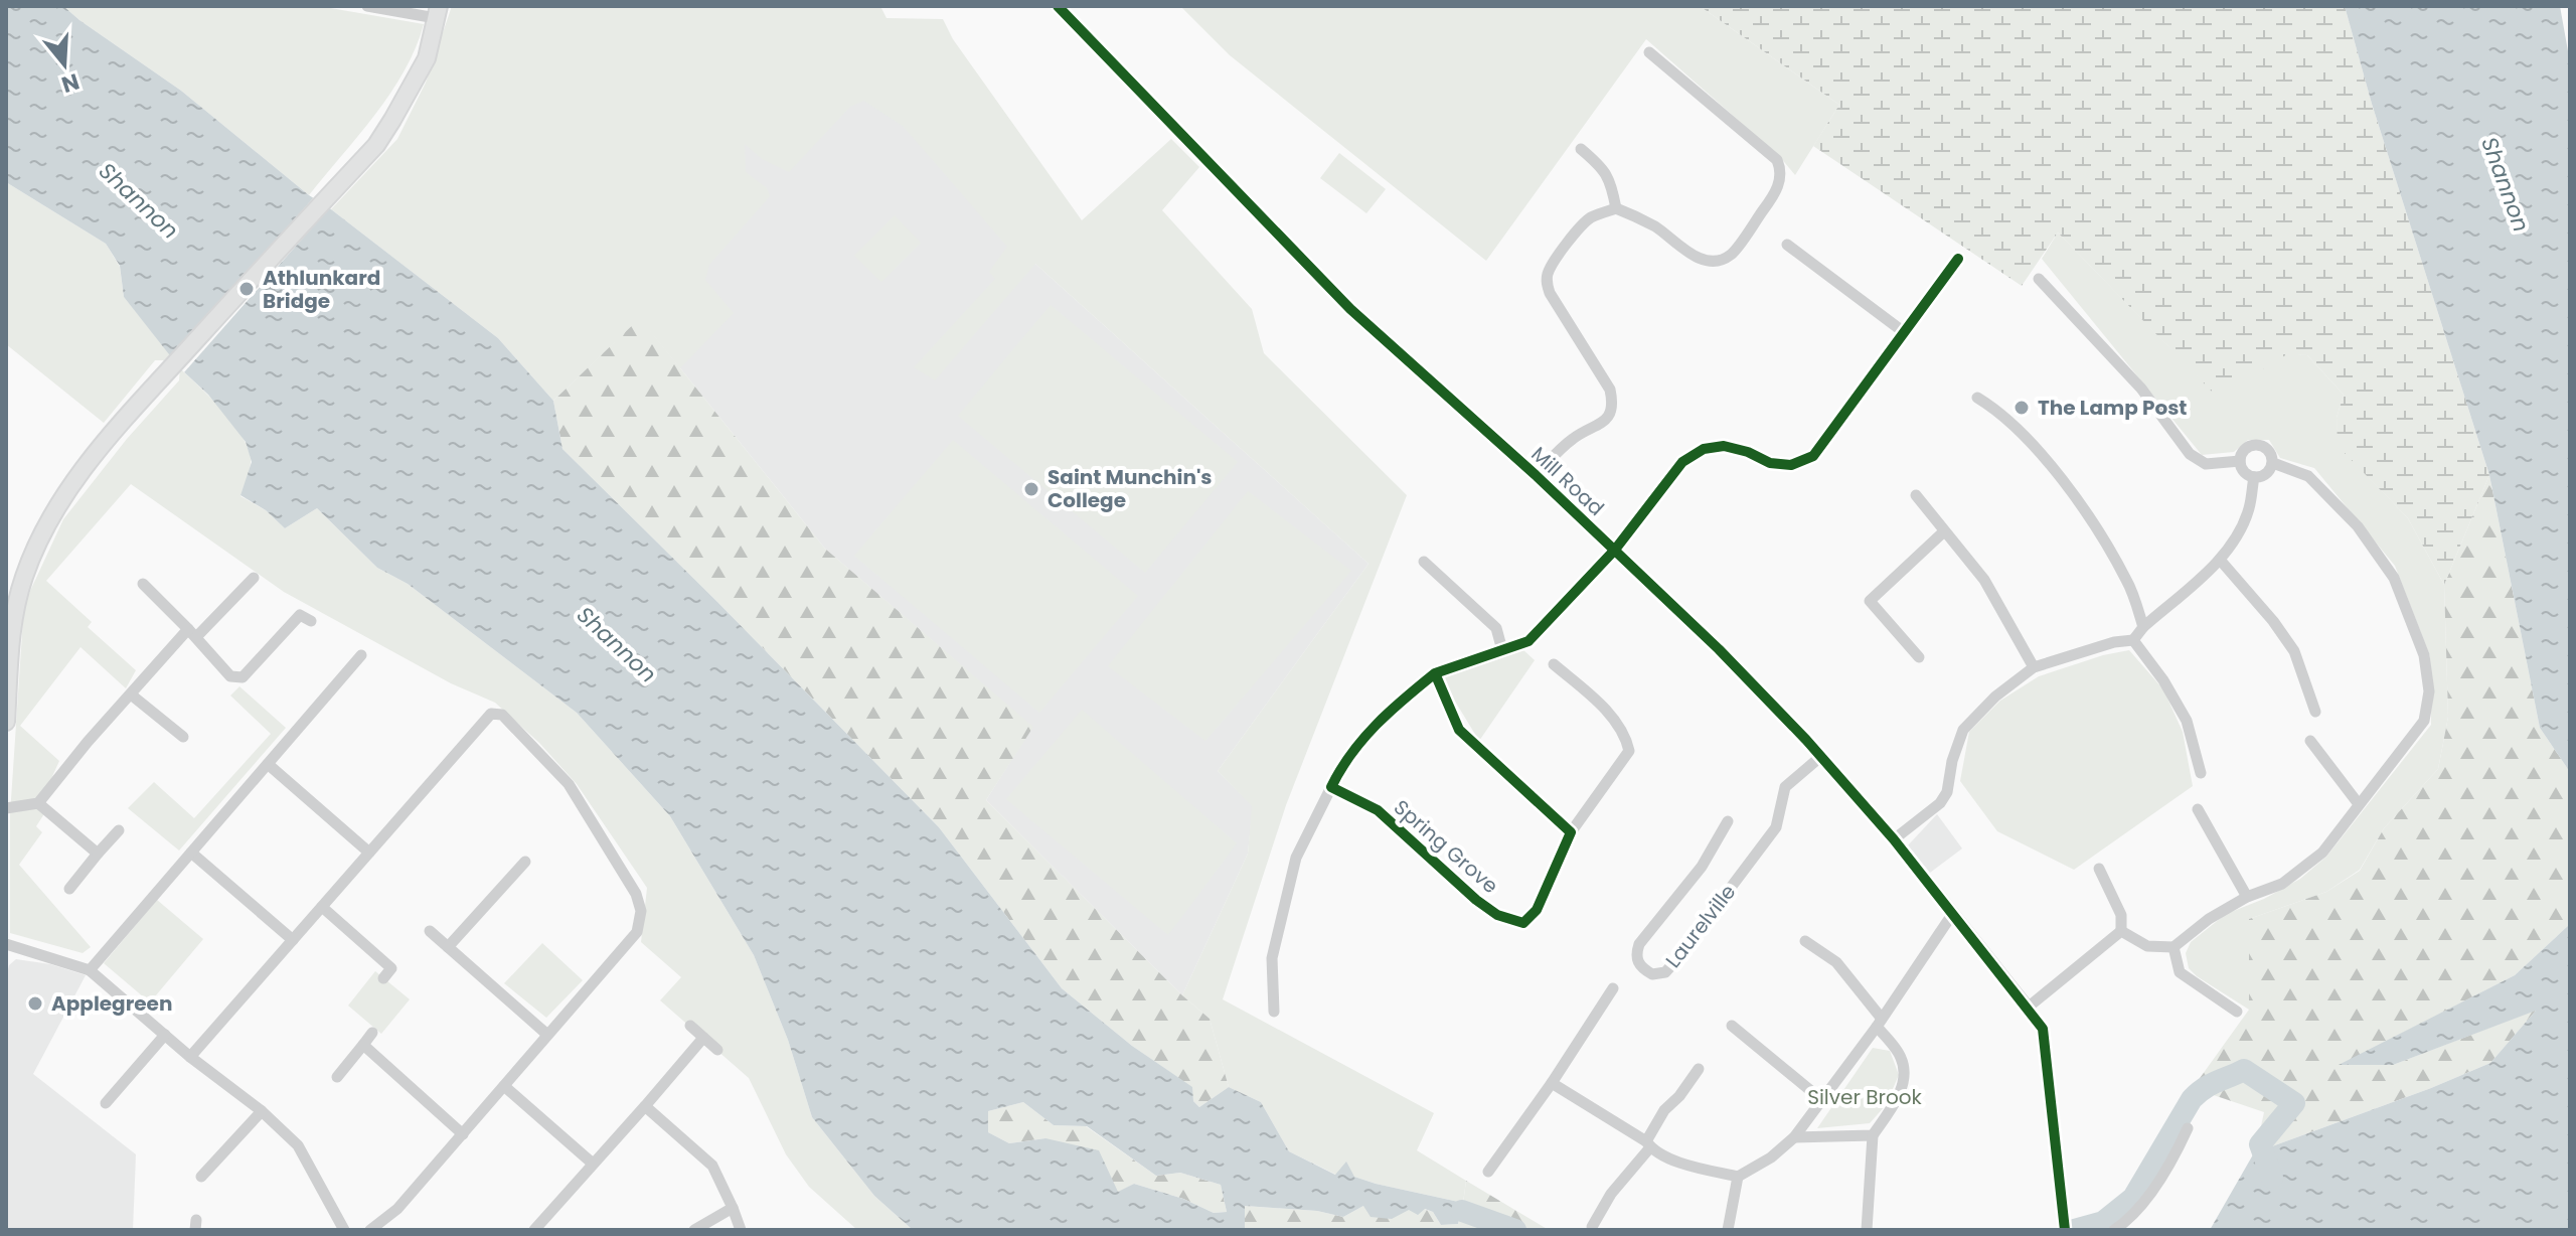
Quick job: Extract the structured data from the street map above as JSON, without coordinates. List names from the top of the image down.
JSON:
{
  "streets": {
    "street": ["Mill Road", "Spring Grove", "Laurelville"]
  },
  "crossings": [
    ["Mill Road", "Laurelville"]
  ],
  "water": ["Shannon"],
  "parks": ["Silver Brook"],
  "places": [
    "Athlunkard Bridge",
    "The Lamp Post",
    "Saint Munchin's College",
    "Applegreen"
  ],
  "north": "bottom"
}
